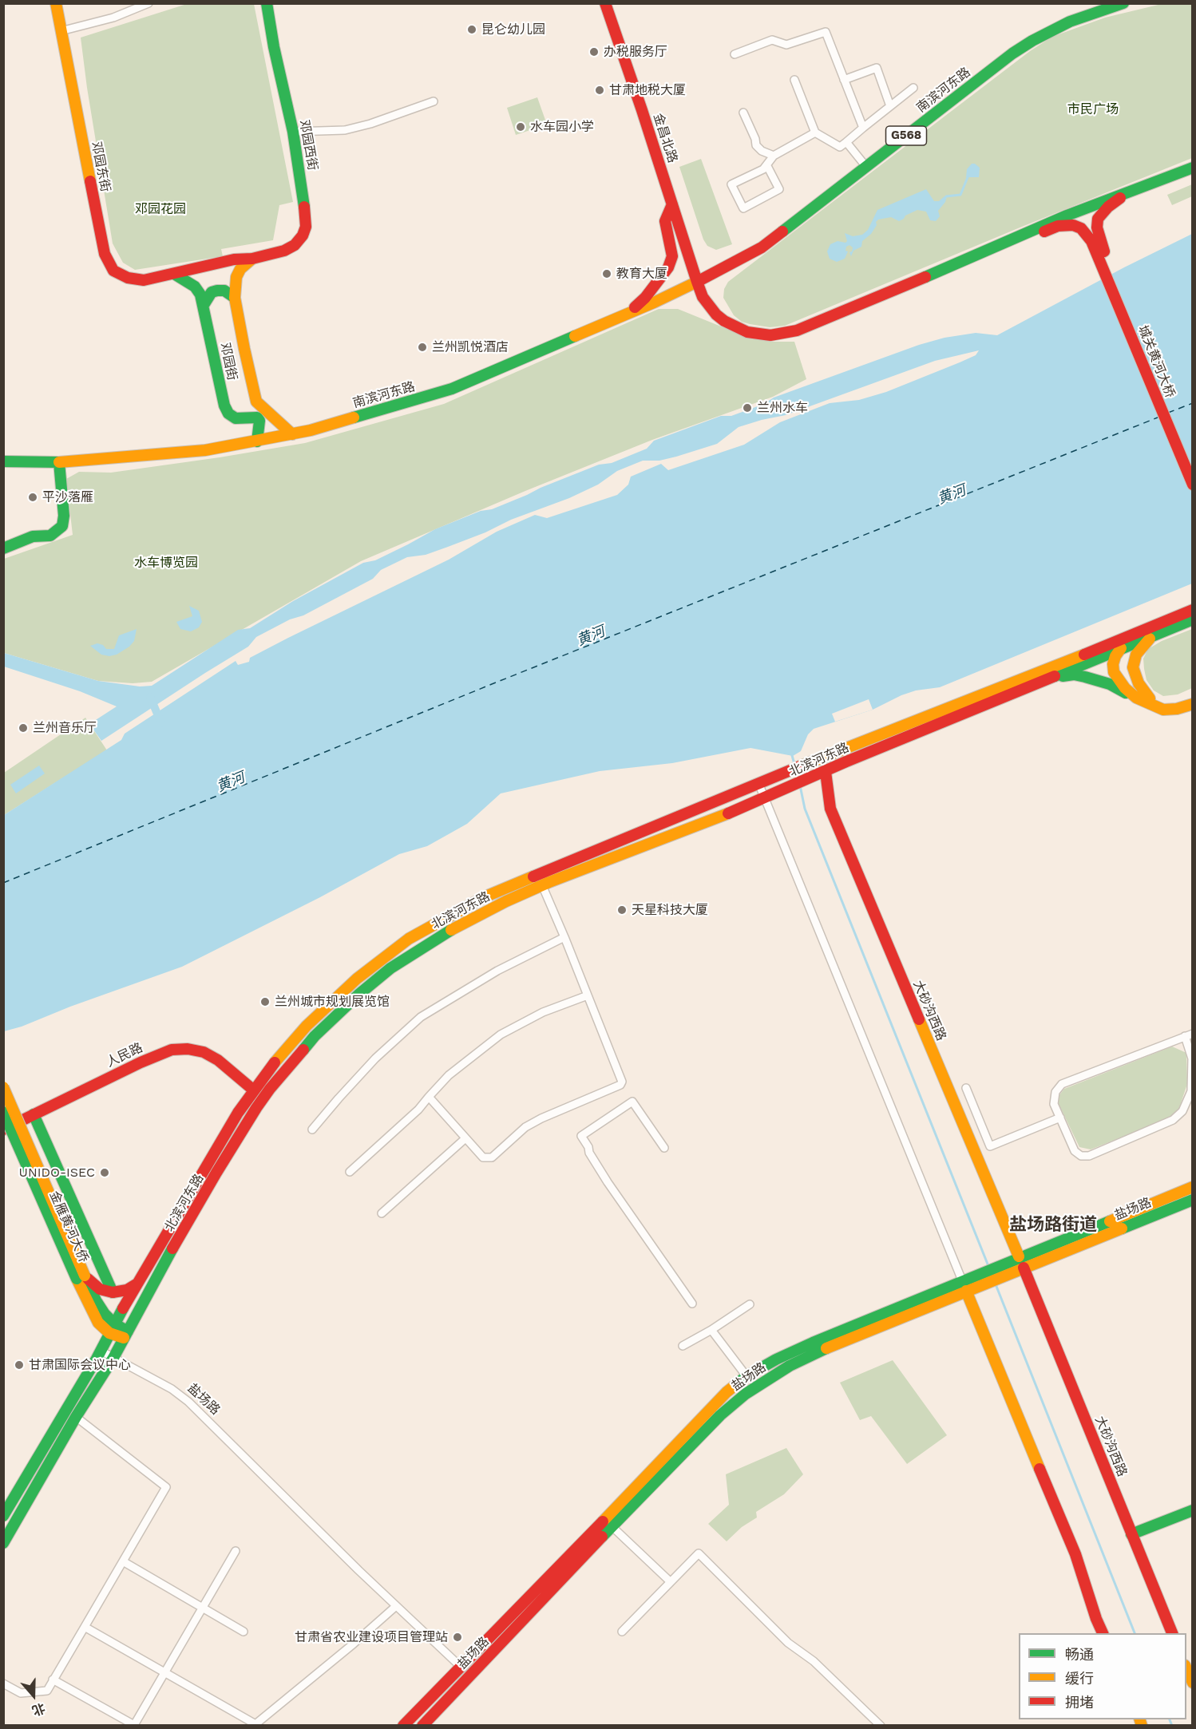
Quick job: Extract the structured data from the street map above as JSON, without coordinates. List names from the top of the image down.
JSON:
{
  "streets": {
    "main road": [
      "南滨河东路",
      "G568",
      "金昌北路",
      "邓园西街",
      "邓园东街",
      "邓园街",
      "城关黄河大桥",
      "北滨河东路",
      "大砂沟西路",
      "人民路",
      "盐场路",
      "金雁黄河大侨"
    ]
  },
  "crossings": [
    ["南滨河东路", "金昌北路"],
    ["南滨河东路", "邓园街"],
    ["邓园西街", "邓园东街"],
    ["邓园西街", "邓园街"],
    ["邓园东街", "邓园街"],
    ["北滨河东路", "大砂沟西路"],
    ["北滨河东路", "人民路"],
    ["北滨河东路", "盐场路"],
    ["大砂沟西路", "盐场路"]
  ],
  "districts": ["盐场路街道"],
  "water": ["黄河"],
  "parks": ["市民广场", "邓园花园", "水车博览园"],
  "places": [
    "昆仑幼儿园",
    "办税服务厅",
    "甘肃地税大厦",
    "水车园小学",
    "教育大厦",
    "兰州凯悦酒店",
    "兰州水车",
    "平沙落雁",
    "兰州音乐厅",
    "天星科技大厦",
    "兰州城市规划展览馆",
    "UNIDO-ISEC",
    "甘肃国际会议中心",
    "甘肃省农业建设项目管理站"
  ],
  "legend": ["畅通", "缓行", "拥堵"],
  "north": "bottom"
}
